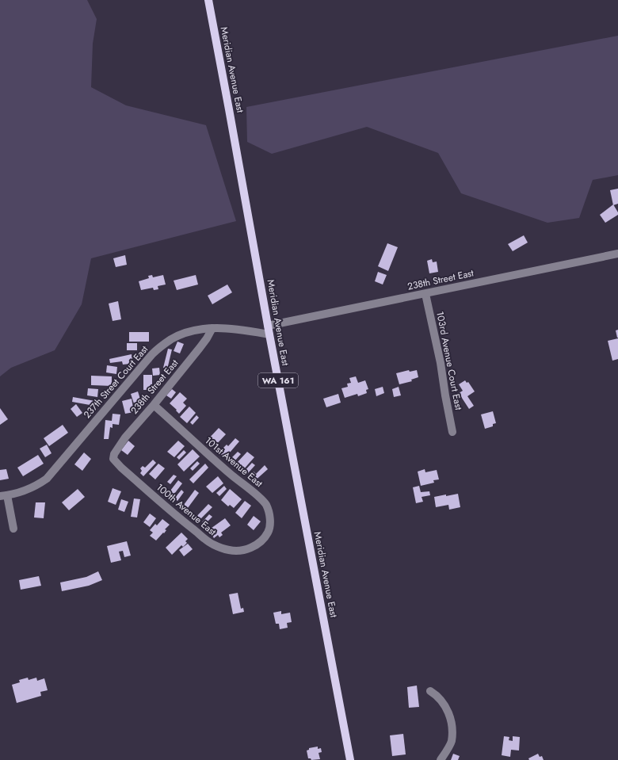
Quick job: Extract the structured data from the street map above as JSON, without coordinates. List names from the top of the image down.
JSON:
{
  "streets": {
    "main road": ["Meridian Avenue East", "WA 161"],
    "street": [
      "238th Street East",
      "103rd Avenue Court East",
      "237th Street Court East",
      "101st Avenue East",
      "100th Avenue East"
    ]
  },
  "crossings": [
    ["Meridian Avenue East", "238th Street East"],
    ["Meridian Avenue East", "237th Street Court East"],
    ["238th Street East", "103rd Avenue Court East"],
    ["238th Street East", "237th Street Court East"],
    ["238th Street East", "101st Avenue East"],
    ["238th Street East", "100th Avenue East"],
    ["101st Avenue East", "100th Avenue East"]
  ]
}
